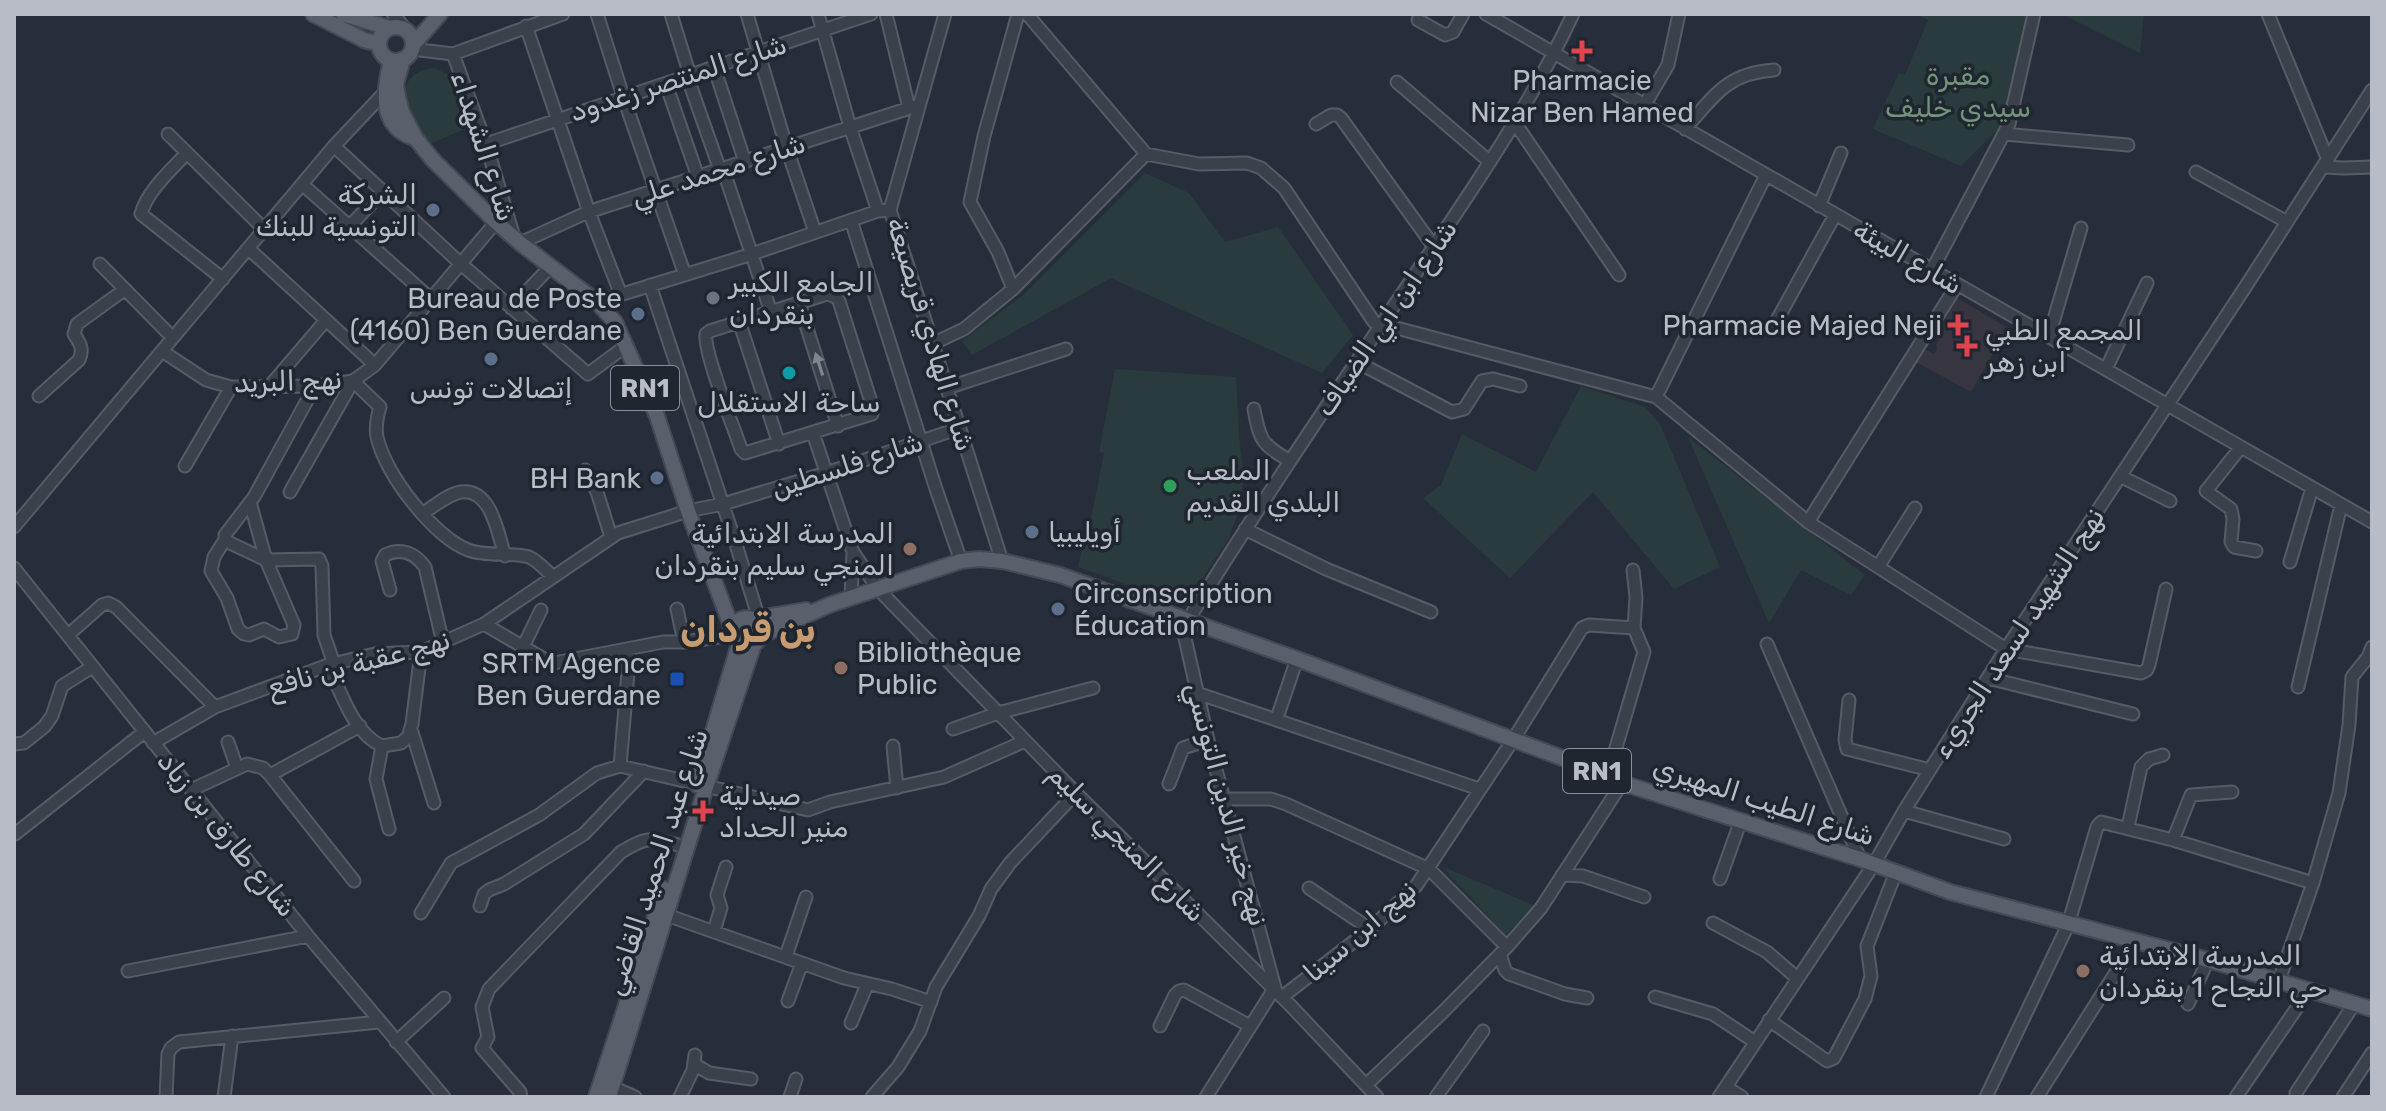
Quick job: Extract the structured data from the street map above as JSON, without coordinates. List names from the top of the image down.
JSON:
{
  "streets": {
    "main road": ["RN1", "شارع الطيب المهيري", "شارع عبد الحميد القاضي"],
    "street": [
      "شارع المنتصر زغدود",
      "شارع الشهداء",
      "شارع محمد علي",
      "شارع البيئة",
      "شارع ابن ابي الضياف",
      "شارع الهادي قريصيعة",
      "نهج البريد",
      "شارع فلسطين",
      "نهج الشهيد لسعد الجريء",
      "نهج عقبة بن نافع",
      "نهج خير الدين التونسي",
      "شارع طارق بن زياد",
      "شارع المنجي سليم",
      "نهج ابن سينا"
    ]
  },
  "crossings": [
    ["شارع المنتصر زغدود", "شارع الشهداء"],
    ["شارع الشهداء", "شارع محمد علي"],
    ["شارع الشهداء", "RN1"],
    ["شارع محمد علي", "شارع الهادي قريصيعة"],
    ["شارع محمد علي", "RN1"],
    ["شارع البيئة", "شارع ابن ابي الضياف"],
    ["شارع البيئة", "نهج الشهيد لسعد الجريء"],
    ["شارع ابن ابي الضياف", "شارع الطيب المهيري"],
    ["شارع ابن ابي الضياف", "نهج خير الدين التونسي"],
    ["شارع الهادي قريصيعة", "شارع فلسطين"],
    ["شارع الهادي قريصيعة", "شارع الطيب المهيري"],
    ["نهج البريد", "RN1"],
    ["RN1", "شارع فلسطين"],
    ["RN1", "نهج عقبة بن نافع"],
    ["RN1", "شارع الطيب المهيري"],
    ["RN1", "شارع عبد الحميد القاضي"],
    ["شارع فلسطين", "نهج عقبة بن نافع"],
    ["نهج الشهيد لسعد الجريء", "شارع الطيب المهيري"],
    ["نهج عقبة بن نافع", "شارع طارق بن زياد"],
    ["شارع الطيب المهيري", "نهج خير الدين التونسي"],
    ["شارع الطيب المهيري", "شارع المنجي سليم"],
    ["شارع الطيب المهيري", "شارع عبد الحميد القاضي"],
    ["شارع الطيب المهيري", "نهج ابن سينا"],
    ["نهج خير الدين التونسي", "شارع المنجي سليم"],
    ["نهج خير الدين التونسي", "نهج ابن سينا"],
    ["شارع المنجي سليم", "نهج ابن سينا"]
  ],
  "districts": ["بن قردان"],
  "parks": ["مقبرة سيدي خليف"],
  "places": {
    "health": [
      "Pharmacie Nizar Ben Hamed",
      "Pharmacie Majed Neji",
      "المجمع الطبي ابن زهر",
      "صيدلية منير الحداد"
    ],
    "other": [
      "الشركة التونسية للبنك",
      "الجامع الكبير بنقردان",
      "Bureau de Poste (4160) Ben Guerdane",
      "إتصالات تونس",
      "ساحة الاستقلال",
      "BH Bank",
      "الملعب البلدي القديم",
      "أويليبيا",
      "المدرسة الابتدائية المنجي سليم بنقردان",
      "Circonscription Éducation",
      "Bibliothèque Public",
      "المدرسة الابتدائية حي النجاح 1 بنقردان"
    ],
    "transit": ["SRTM Agence Ben Guerdane"]
  }
}
